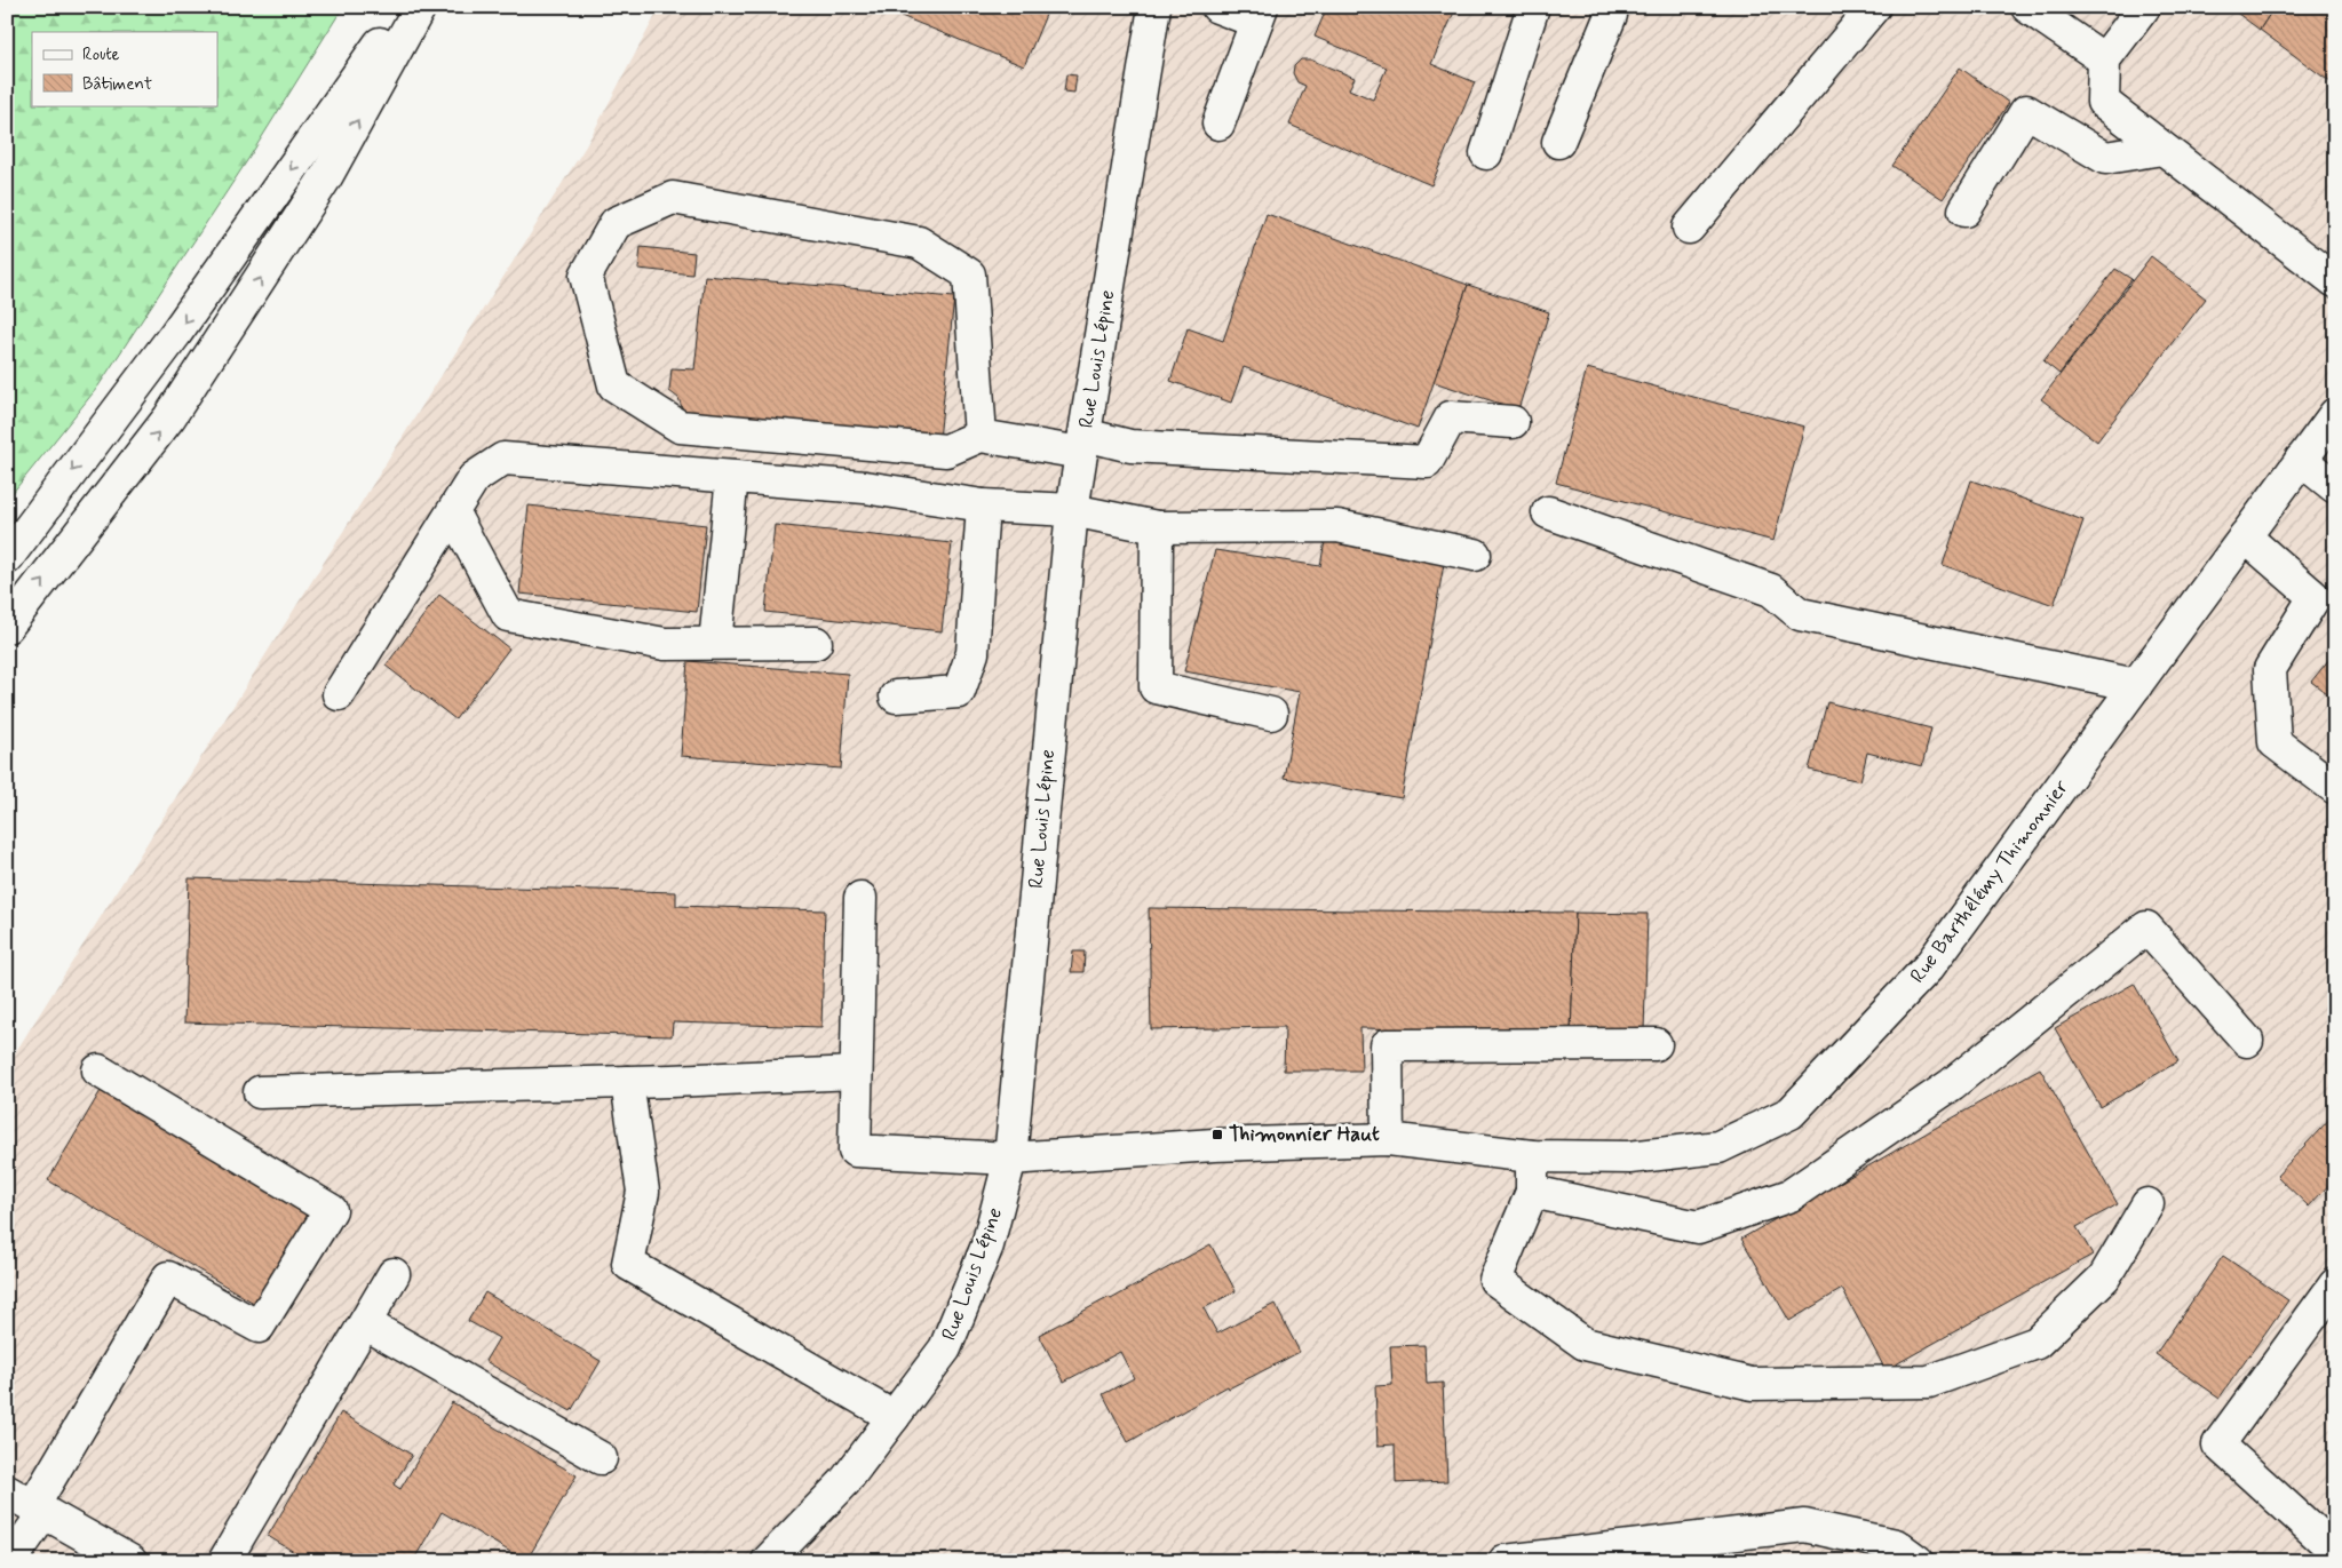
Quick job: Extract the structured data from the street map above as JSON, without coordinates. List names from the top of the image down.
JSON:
{
  "streets": {
    "street": ["Rue Louis Lépine", "Rue Barthélémy Thimonnier"]
  },
  "crossings": [
    ["Rue Louis Lépine", "Rue Barthélémy Thimonnier"]
  ],
  "places": {
    "transit": ["Thimonnier Haut"]
  },
  "legend": ["Route", "Bâtiment"]
}
